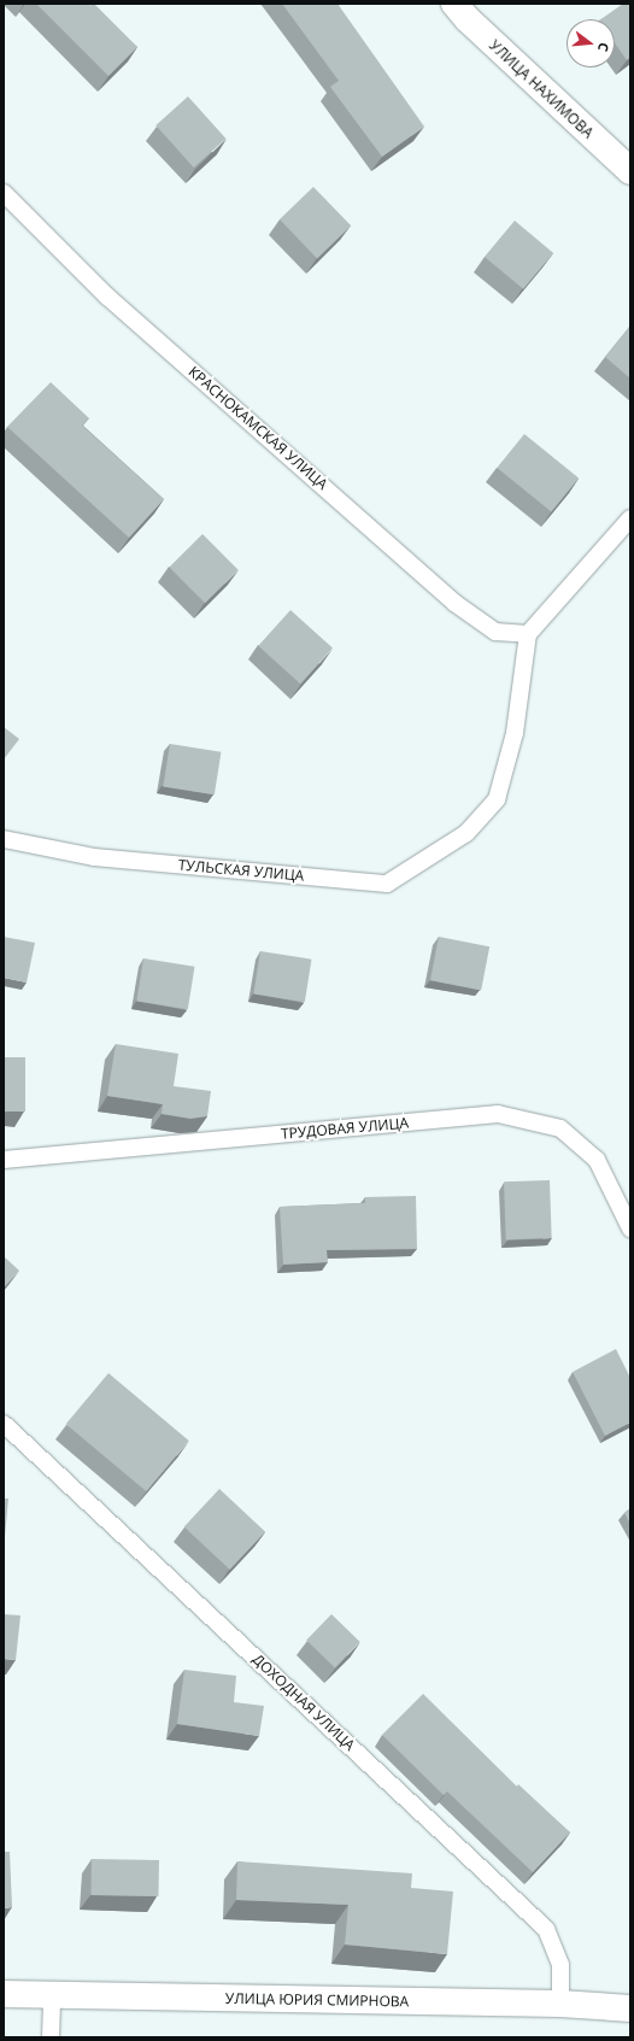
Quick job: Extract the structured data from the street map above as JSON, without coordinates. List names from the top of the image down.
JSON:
{
  "streets": {
    "street": ["УЛИЦА НАХИМОВА", "УЛИЦА ЮРИЯ СМИРНОВА"],
    "lane": [
      "КРАСНОКАМСКАЯ УЛИЦА",
      "ТУЛЬСКАЯ УЛИЦА",
      "ТРУДОВАЯ УЛИЦА",
      "ДОХОДНАЯ УЛИЦА"
    ]
  },
  "crossings": [
    ["КРАСНОКАМСКАЯ УЛИЦА", "ТУЛЬСКАЯ УЛИЦА"],
    ["ДОХОДНАЯ УЛИЦА", "УЛИЦА ЮРИЯ СМИРНОВА"]
  ],
  "north": "right"
}
